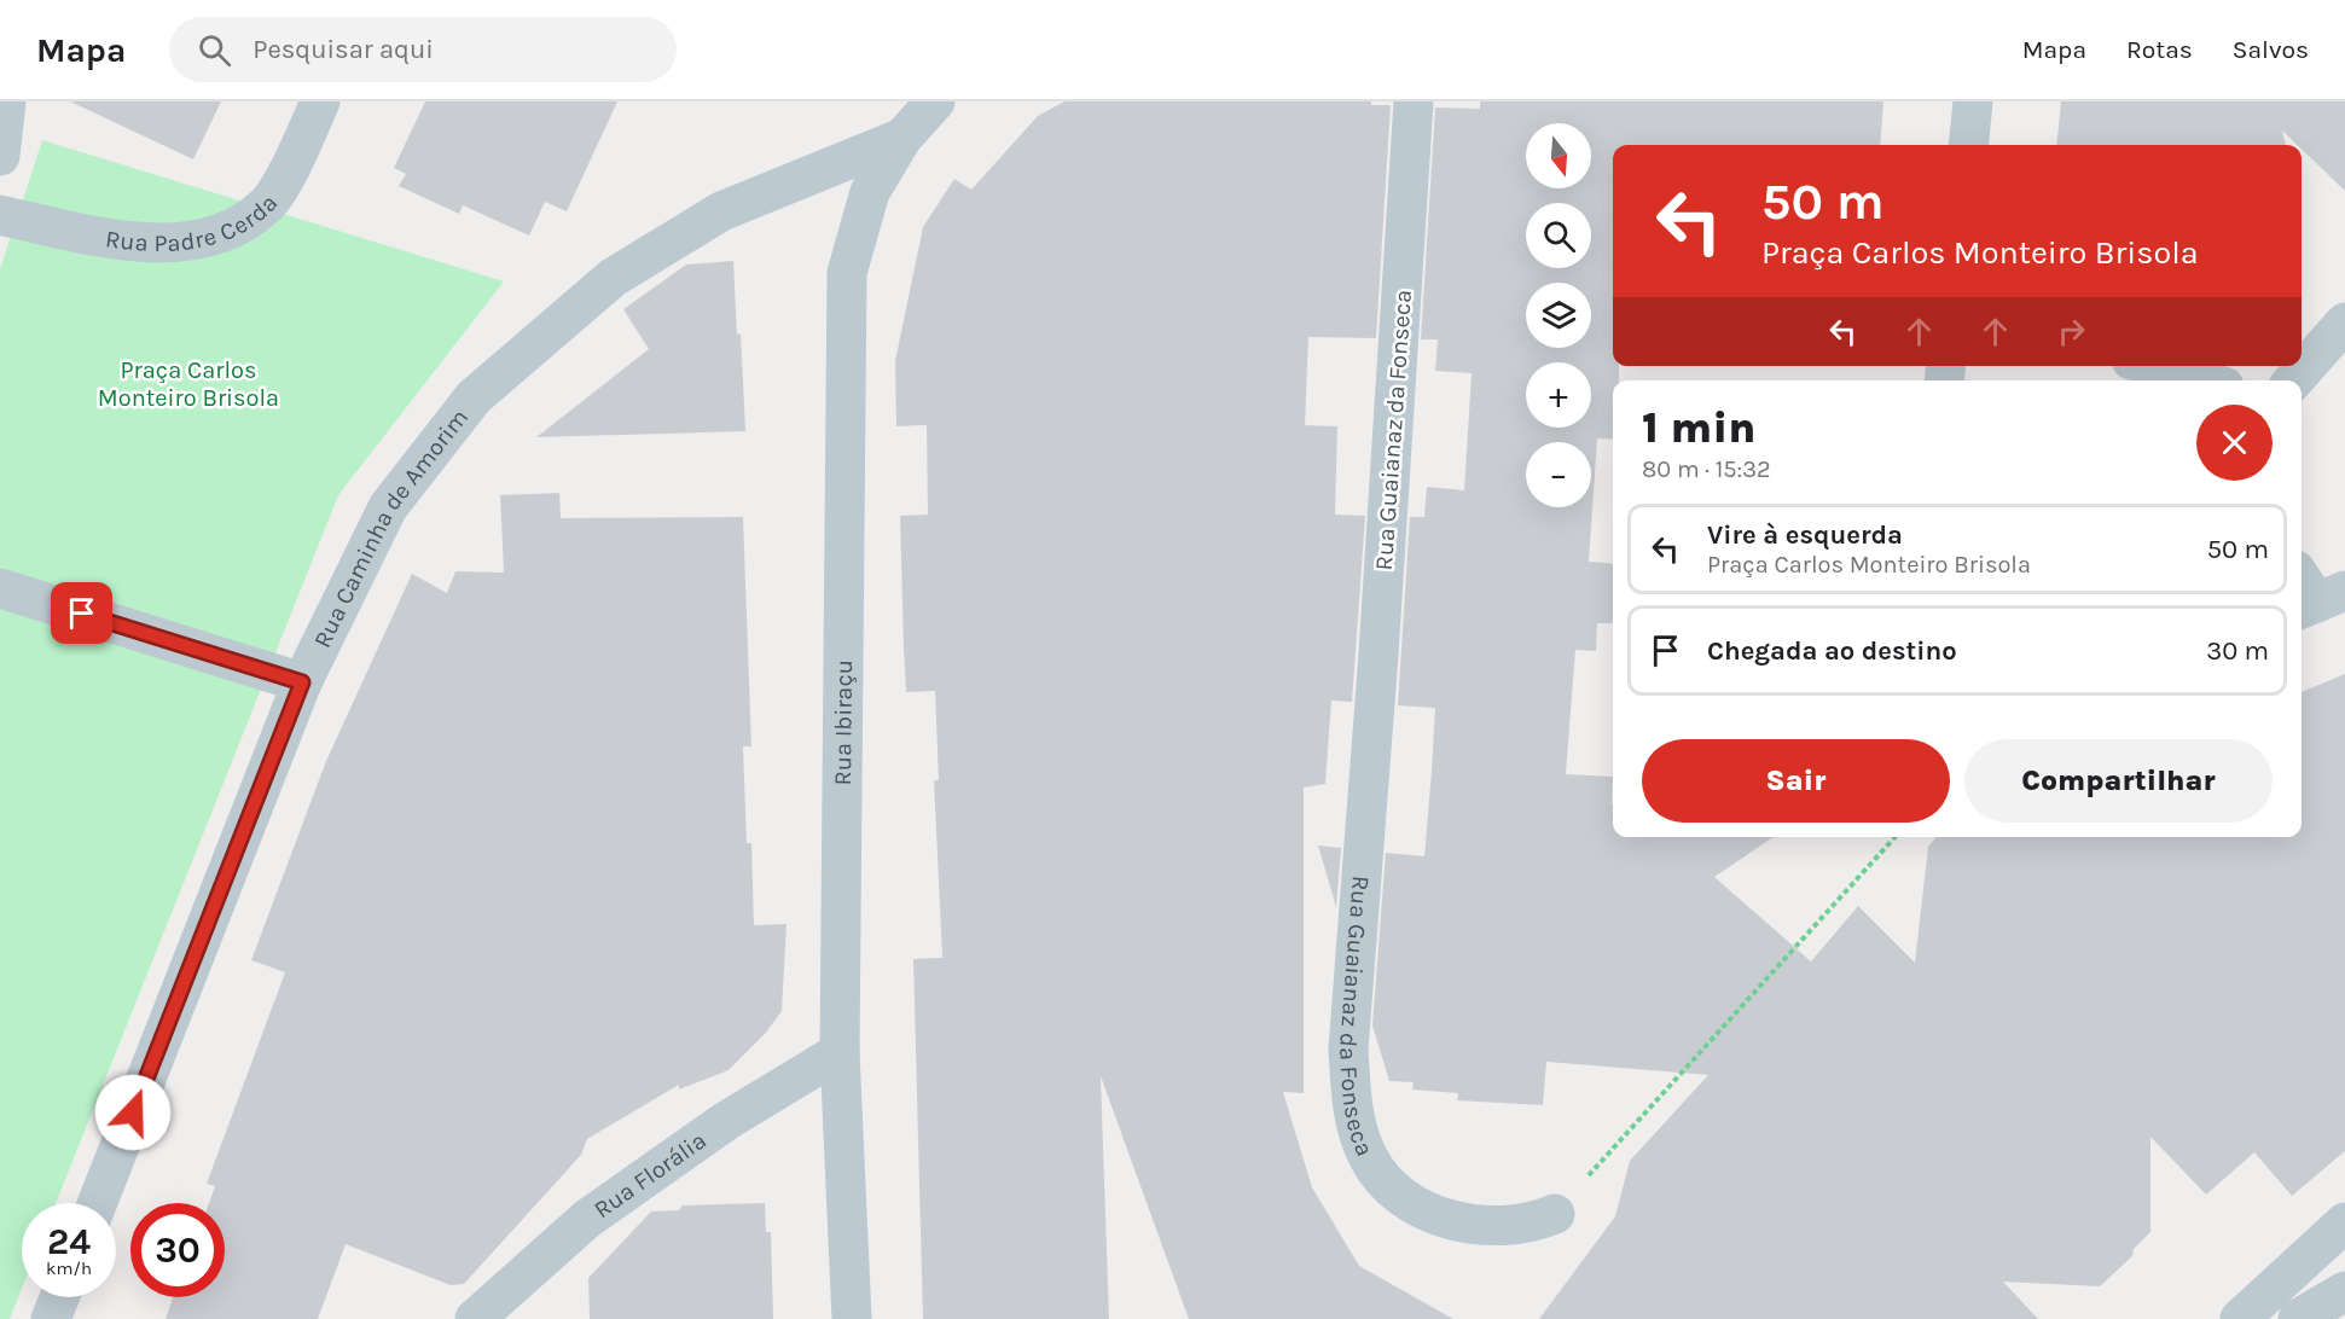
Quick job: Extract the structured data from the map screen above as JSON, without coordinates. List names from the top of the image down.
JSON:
{
  "streets": {
    "street": [
      "Rua Padre Cerda",
      "Rua Guaianaz da Fonseca",
      "Rua Caminha de Amorim",
      "Rua Ibiraçu",
      "Rua Florália"
    ]
  },
  "crossings": [
    ["Rua Caminha de Amorim", "Rua Ibiraçu"],
    ["Rua Ibiraçu", "Rua Florália"]
  ],
  "parks": ["Praça Carlos Monteiro Brisola"],
  "north": "bottom",
  "page": {
    "header": "Mapa",
    "search": "Pesquisar aqui",
    "nav": ["Mapa", "Rotas", "Salvos"],
    "map_buttons": ["+", "−"],
    "turn": ["50 m", "Praça Carlos Monteiro Brisola"],
    "heading": ["1 min", "80 m · 15:32"],
    "list": [
      {
        "name": "Vire à esquerda",
        "note": "Praça Carlos Monteiro Brisola",
        "value": "50 m"
      },
      {
        "name": "Chegada ao destino",
        "value": "30 m"
      }
    ],
    "buttons": ["Sair", "Compartilhar"],
    "speed": "24 km/h",
    "limit": "30"
  }
}
